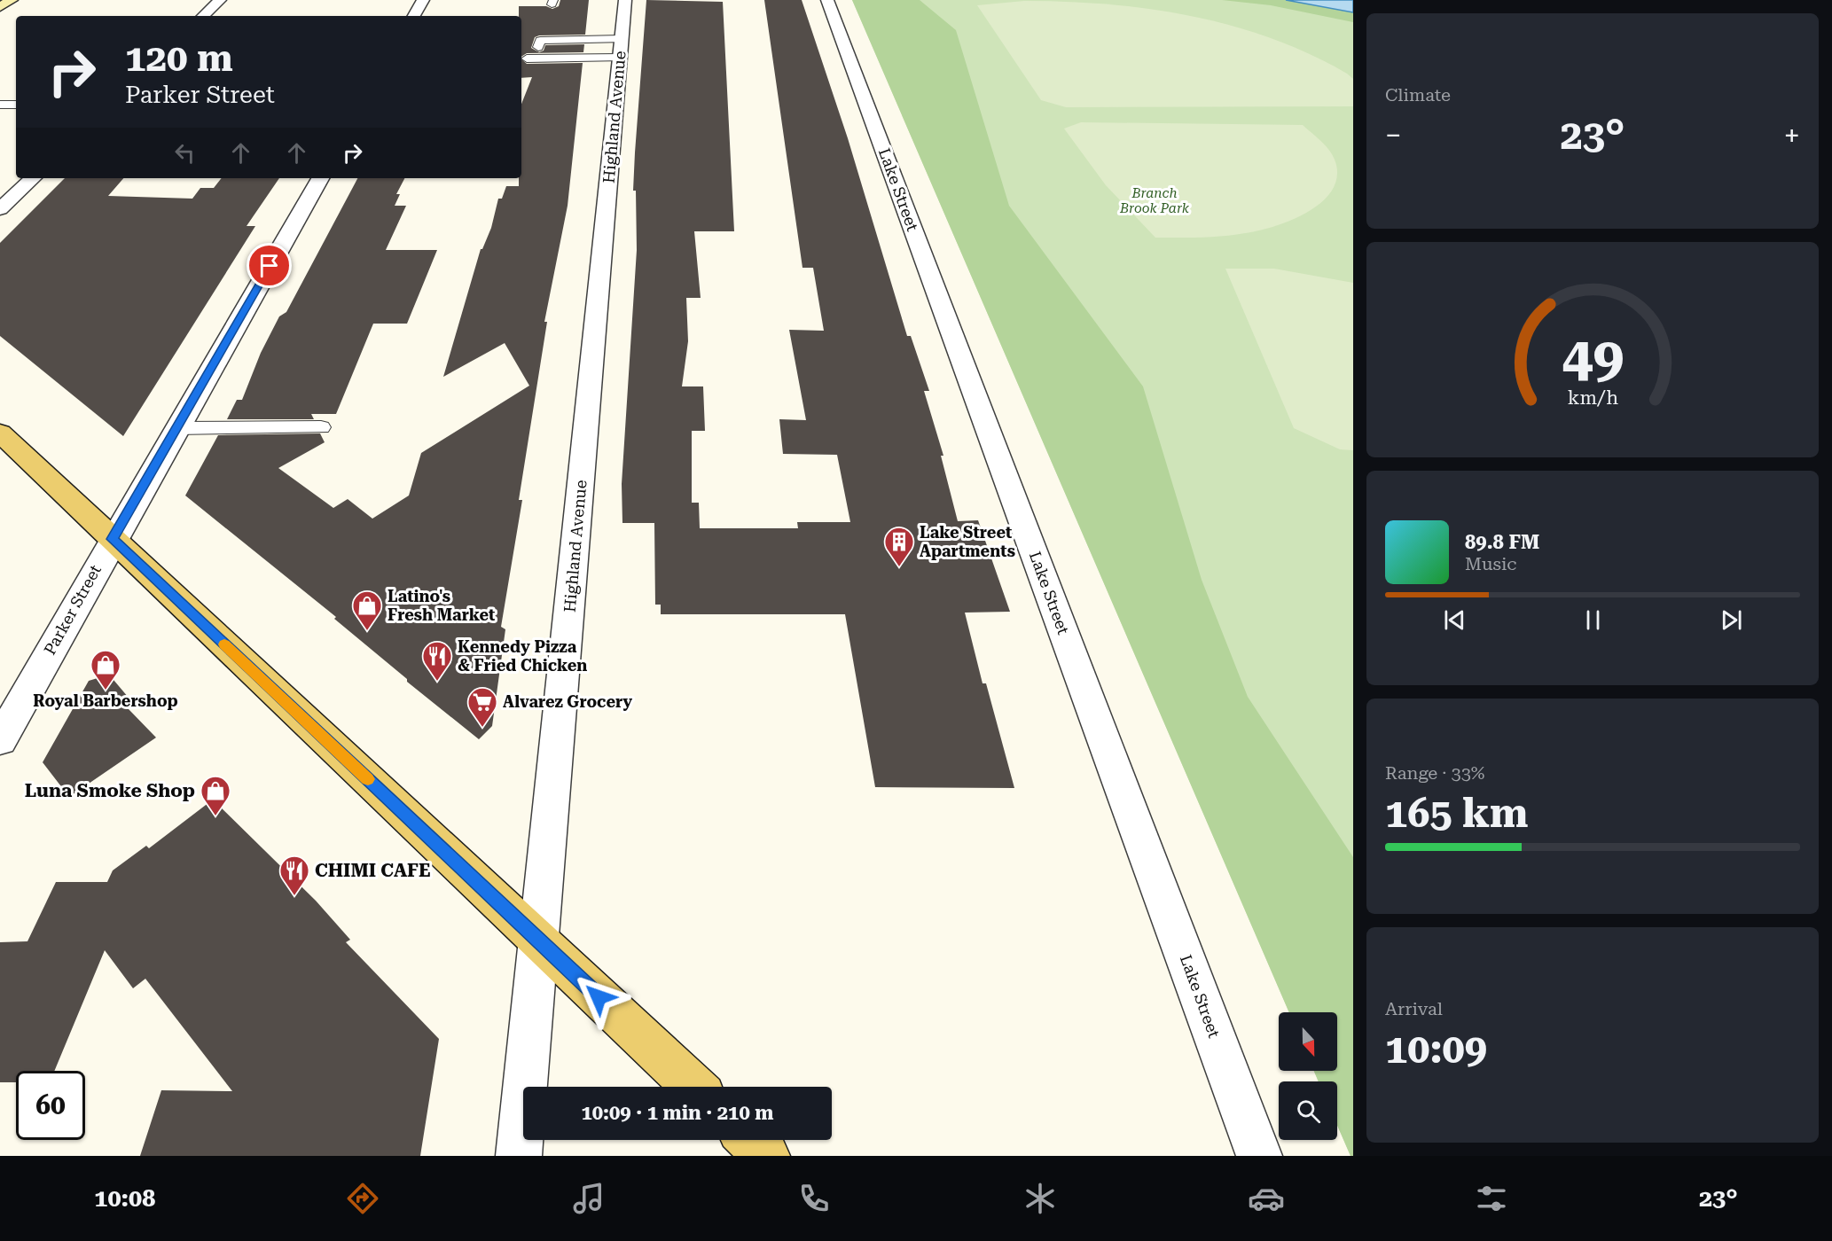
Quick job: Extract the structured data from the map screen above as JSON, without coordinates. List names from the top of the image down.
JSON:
{
  "streets": {
    "street": ["Highland Avenue", "Lake Street", "Parker Street"]
  },
  "parks": ["Branch Brook Park"],
  "places": {
    "building": ["Lake Street Apartments"],
    "shop": ["Latino's Fresh Market", "Royal Barbershop", "Luna Smoke Shop"],
    "restaurant": ["Kennedy Pizza & Fried Chicken", "CHIMI CAFE"],
    "supermarket": ["Alvarez Grocery"]
  },
  "north": "bottom",
  "page": {
    "tile": [
      "Climate",
      ["Range · 33%", "165 km"],
      ["Arrival", "10:09"]
    ],
    "turn": ["120 m", "Parker Street"],
    "heat": ["−", "23°", "+"],
    "song": ["89.8 FM", "Music"],
    "limit": "60",
    "trip": "10:09 · 1 min · 210 m",
    "tabs": ["10:08", "23°"],
    "gauge": ["49", "km/h"]
  }
}
